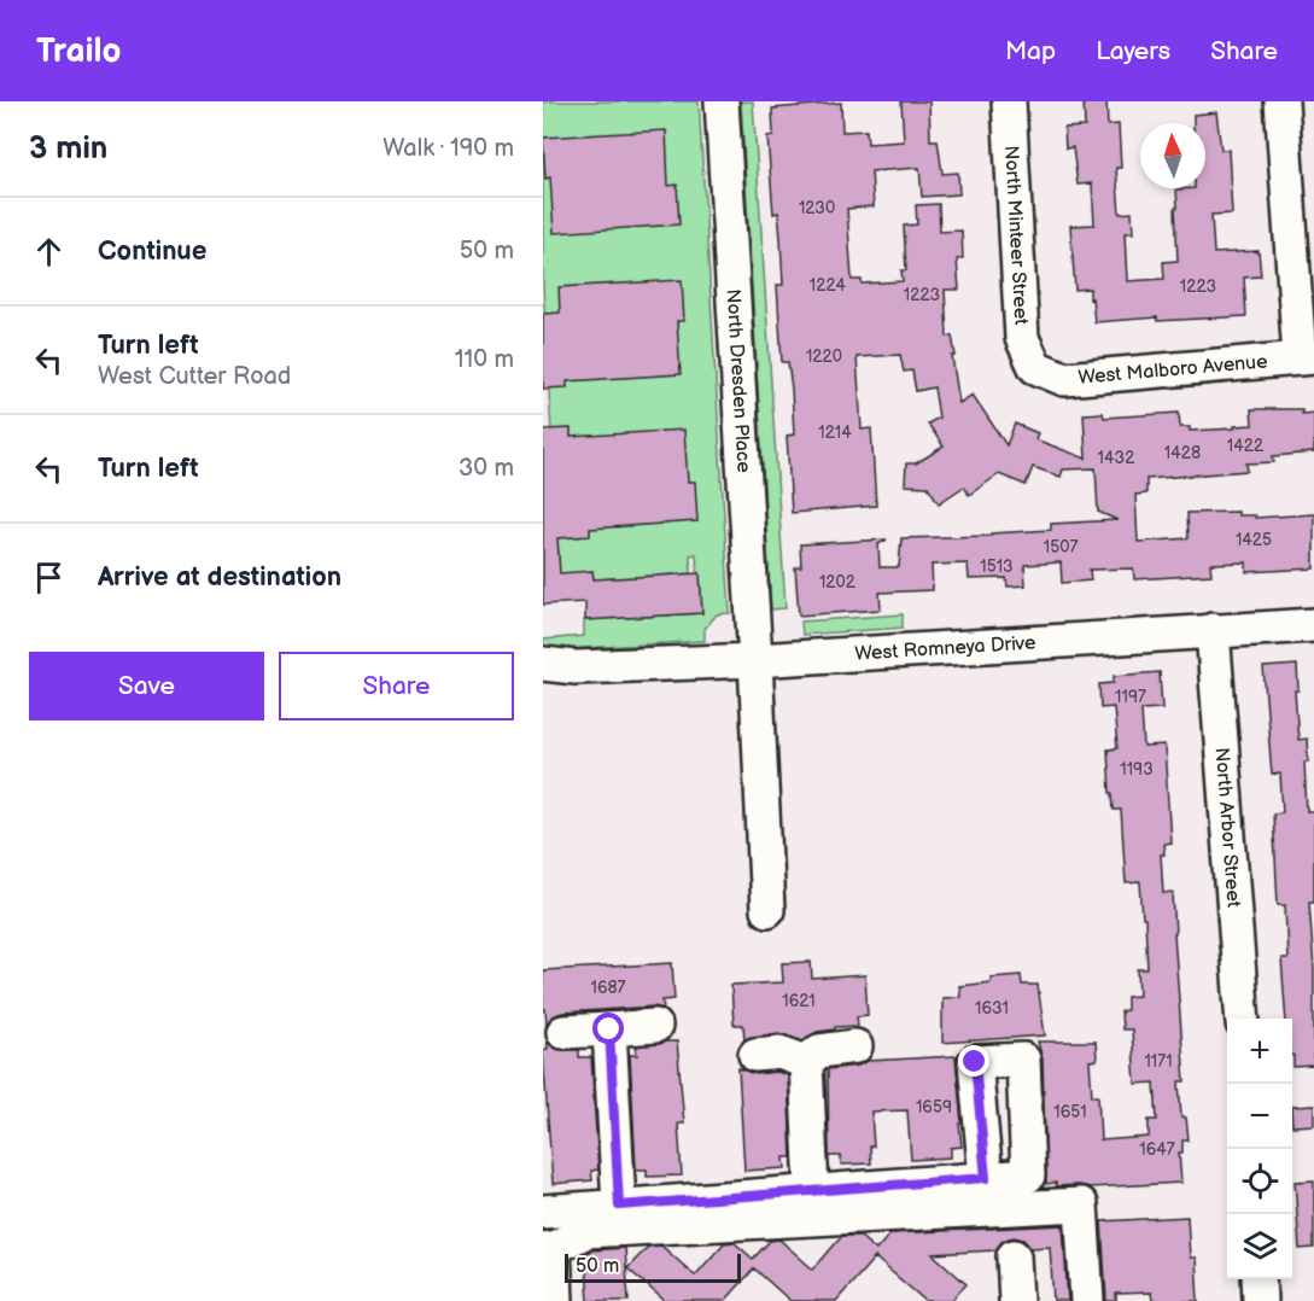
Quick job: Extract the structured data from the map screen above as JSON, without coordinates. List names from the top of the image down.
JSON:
{
  "streets": {
    "street": [
      "North Minteer Street",
      "West Malboro Avenue",
      "North Dresden Place",
      "West Romneya Drive",
      "North Arbor Street"
    ]
  },
  "crossings": [
    ["North Minteer Street", "West Malboro Avenue"],
    ["North Dresden Place", "West Romneya Drive"],
    ["West Romneya Drive", "North Arbor Street"]
  ],
  "house_numbers": [
    "1230",
    "1224",
    "1223",
    "1223",
    "1220",
    "1214",
    "1422",
    "1428",
    "1432",
    "1425",
    "1507",
    "1513",
    "1202",
    "1197",
    "1193",
    "1687",
    "1621",
    "1631",
    "1171",
    "1659",
    "1651",
    "1647"
  ],
  "scale_bar": "50 m",
  "north": "top",
  "page": {
    "header": "Trailo",
    "nav": ["Map", "Layers", "Share"],
    "heading": ["3 min", "Walk · 190 m"],
    "list": [
      ["Continue", "50 m"],
      ["Turn left", "West Cutter Road", "110 m"],
      ["Turn left", "30 m"],
      "Arrive at destination"
    ],
    "buttons": ["Save", "Share"],
    "map_buttons": ["+", "−"],
    "scale": "50 m"
  }
}
